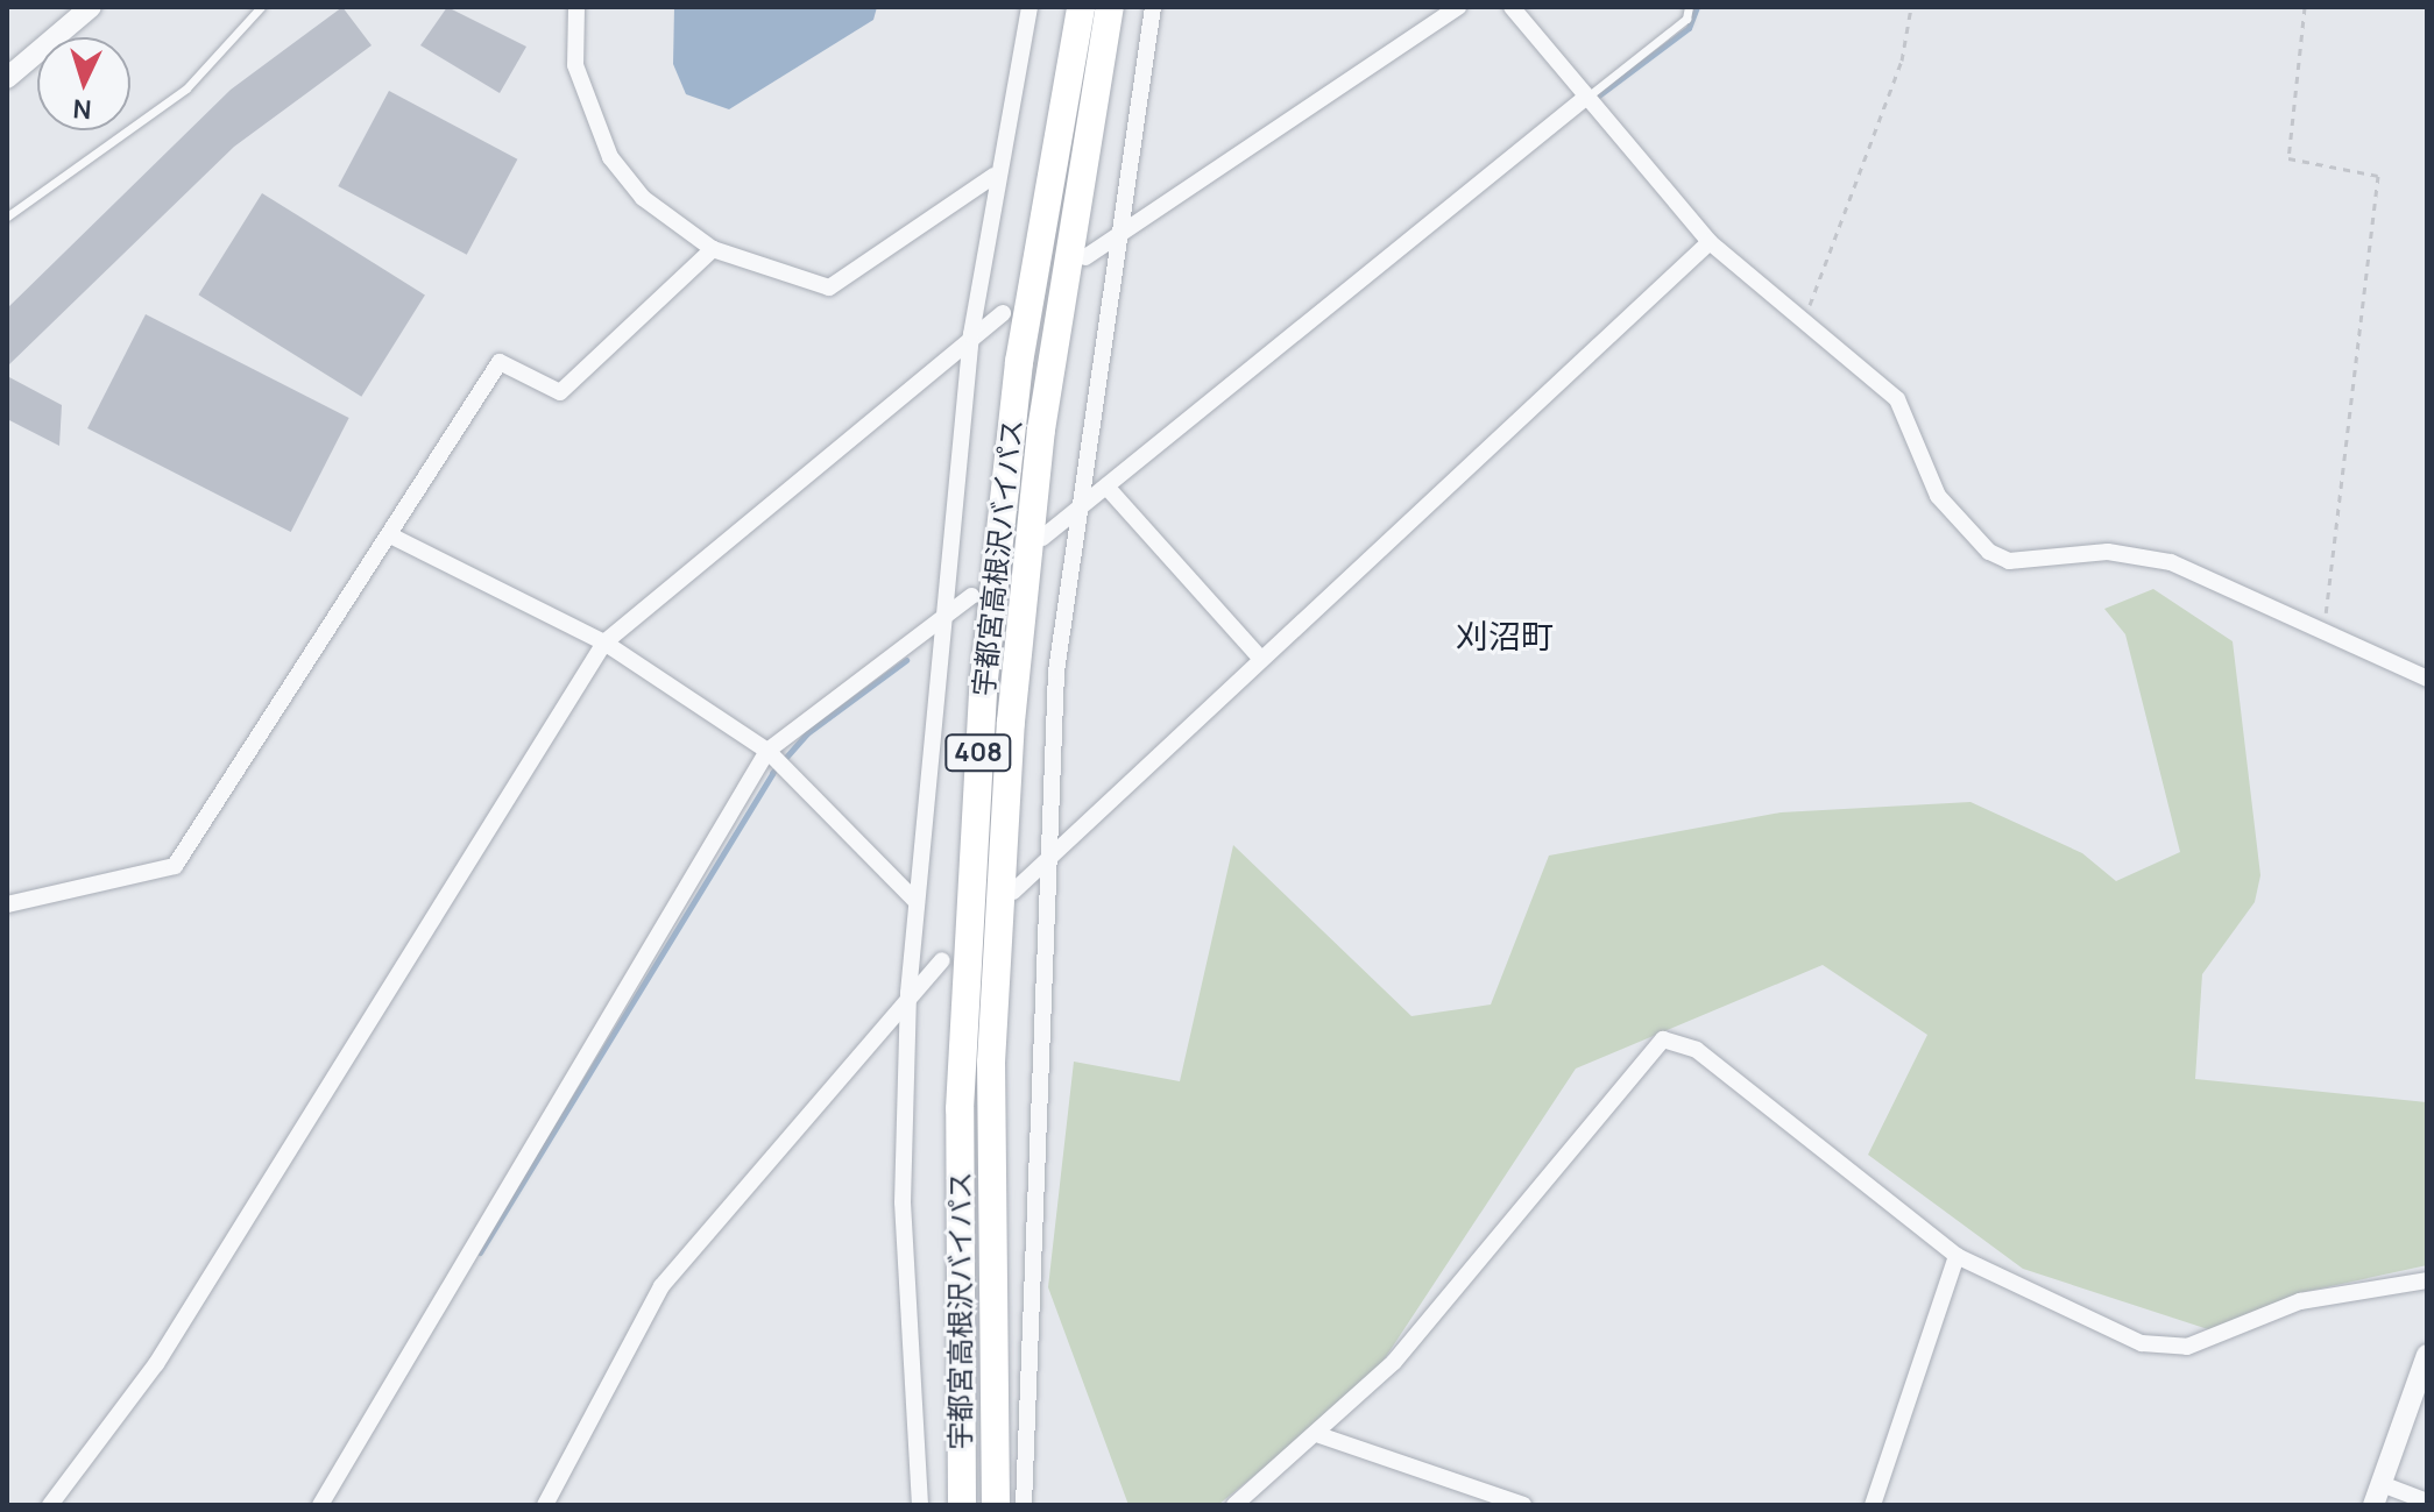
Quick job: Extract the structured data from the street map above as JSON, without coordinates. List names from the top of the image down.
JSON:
{
  "streets": {
    "highway": ["宇都宮高根沢バイパス", "408"]
  },
  "districts": ["刈沼町"],
  "north": "bottom"
}
